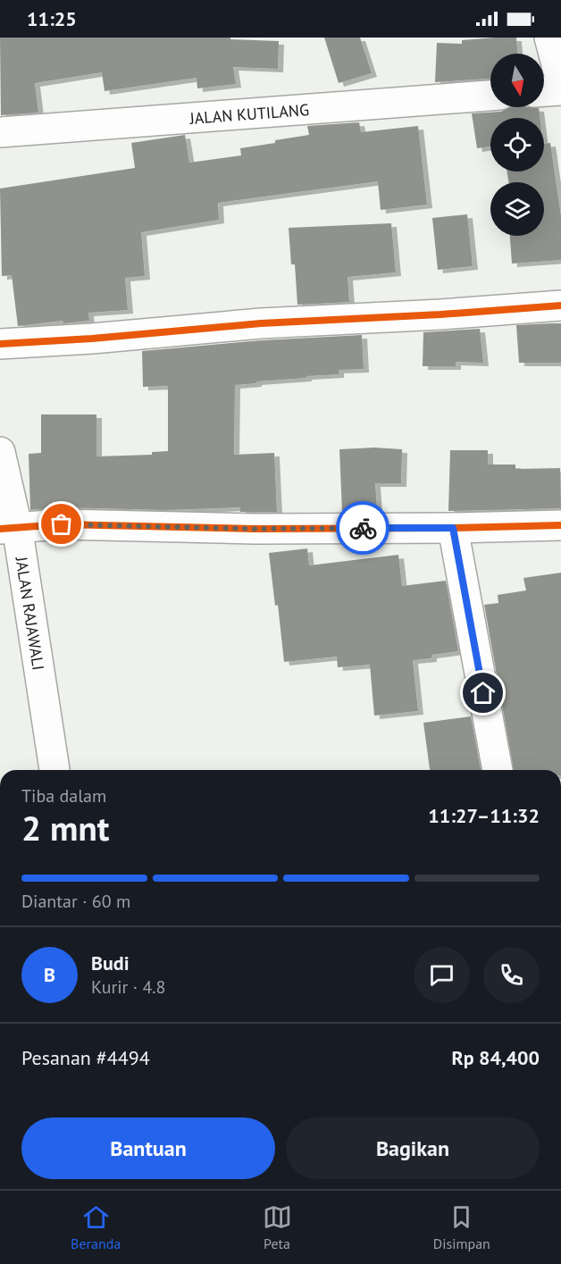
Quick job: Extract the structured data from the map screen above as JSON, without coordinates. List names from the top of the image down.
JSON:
{
  "streets": {
    "street": ["JALAN KUTILANG", "JALAN RAJAWALI"]
  },
  "north": "bottom",
  "page": {
    "status": "11:25",
    "heading": ["2 mnt", "Tiba dalam", "11:27–11:32"],
    "panel": [
      "Budi",
      "Kurir · 4.8",
      "Pesanan #4494",
      "Rp 84,400"
    ],
    "bar": "Diantar · 60 m",
    "round": "B",
    "buttons": ["Bantuan", "Bagikan"],
    "tabs": ["Beranda", "Peta", "Disimpan"]
  }
}
